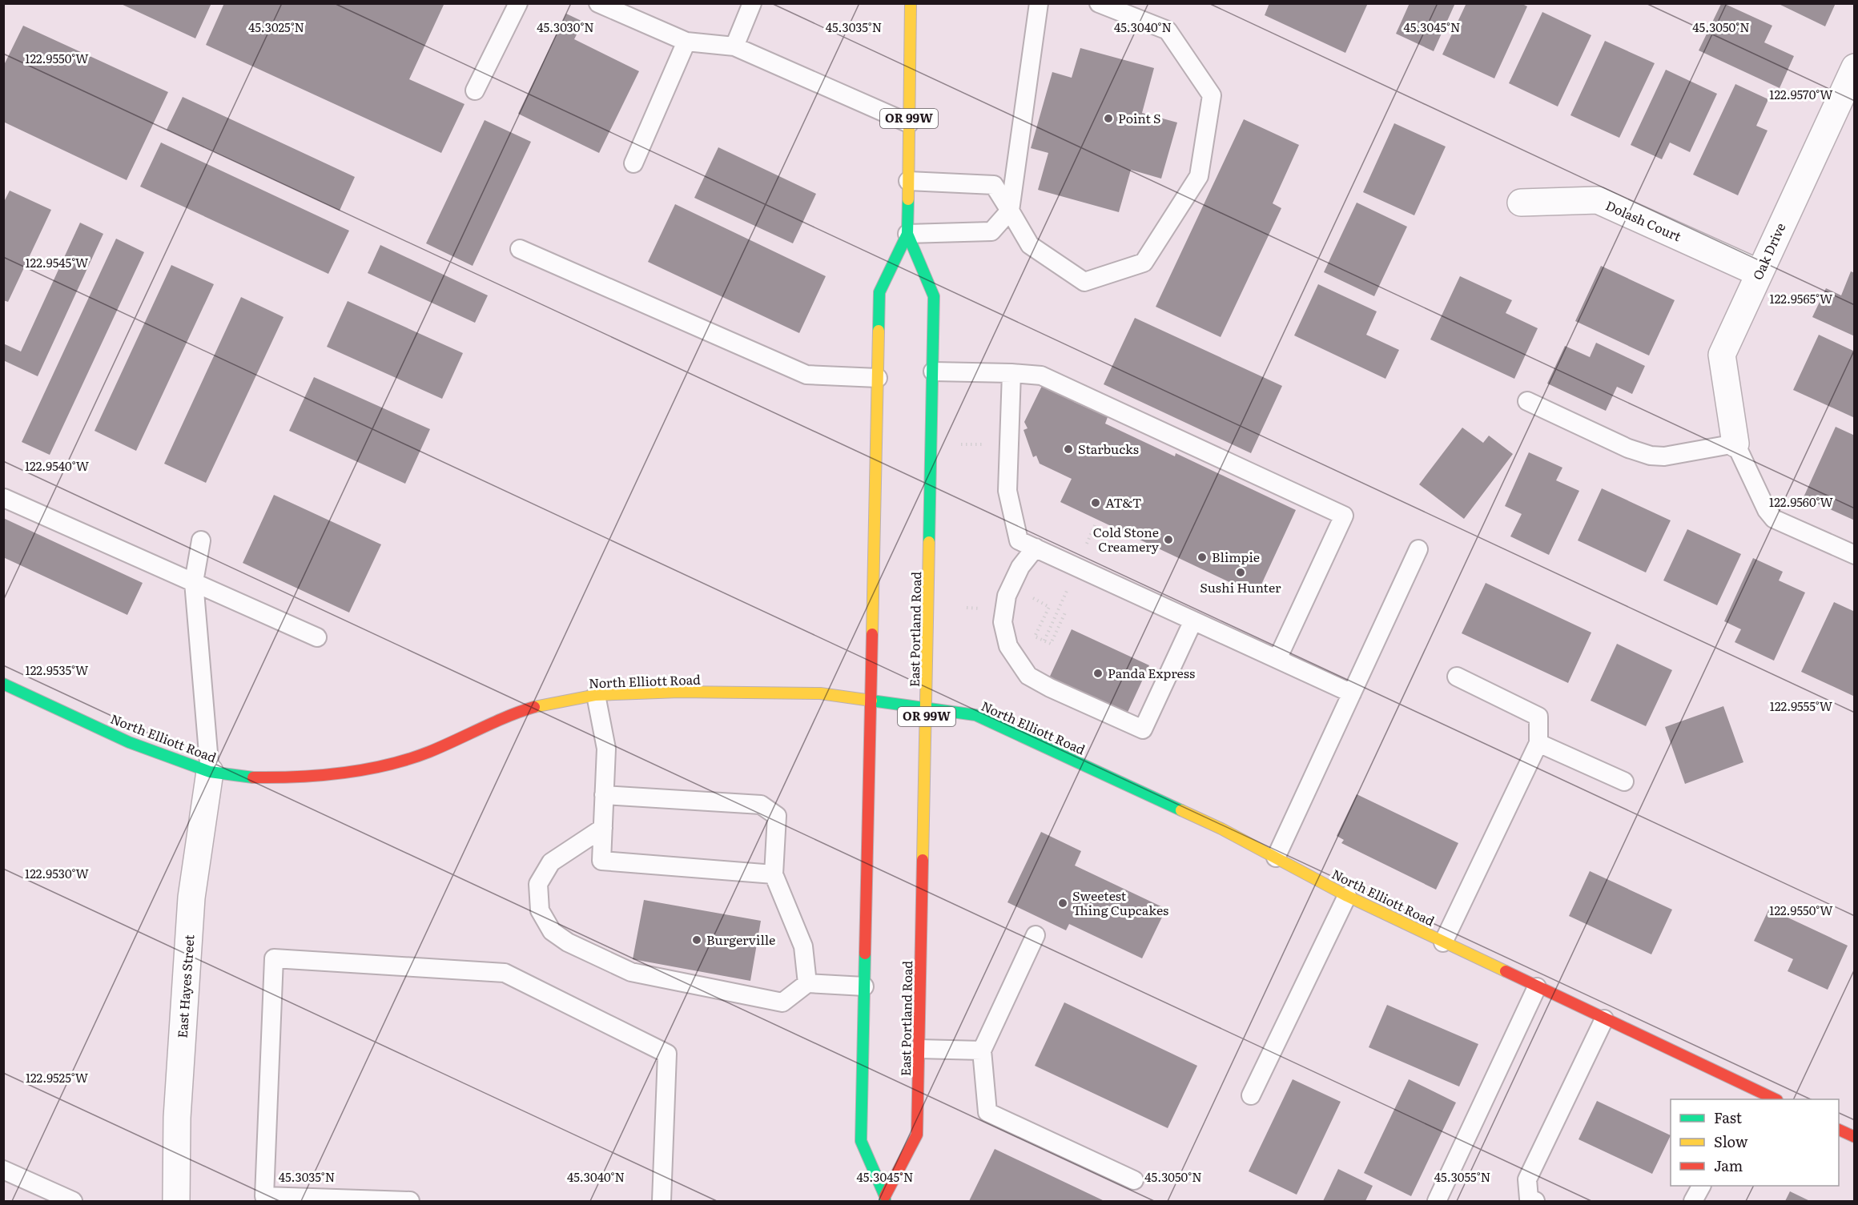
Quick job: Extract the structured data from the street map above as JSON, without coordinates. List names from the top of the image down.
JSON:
{
  "streets": {
    "main road": ["OR 99W", "East Portland Road", "North Elliott Road"],
    "street": ["Dolash Court", "Oak Drive", "East Hayes Street"]
  },
  "crossings": [
    ["Dolash Court", "Oak Drive"],
    ["East Portland Road", "North Elliott Road"],
    ["North Elliott Road", "East Hayes Street"]
  ],
  "places": [
    "Point S",
    "Starbucks",
    "AT&T",
    "Cold Stone Creamery",
    "Blimpie",
    "Sushi Hunter",
    "Panda Express",
    "Sweetest Thing Cupcakes",
    "Burgerville"
  ],
  "legend": ["Fast", "Slow", "Jam"],
  "coordinates": [
    "45.3025°N",
    "45.3030°N",
    "45.3035°N",
    "45.3040°N",
    "45.3050°N",
    "45.3045°N",
    "122.9550°W",
    "122.9570°W",
    "122.9545°W",
    "122.9565°W",
    "122.9540°W",
    "122.9560°W",
    "122.9535°W",
    "122.9555°W",
    "122.9530°W",
    "122.9525°W",
    "45.3055°N"
  ]
}
